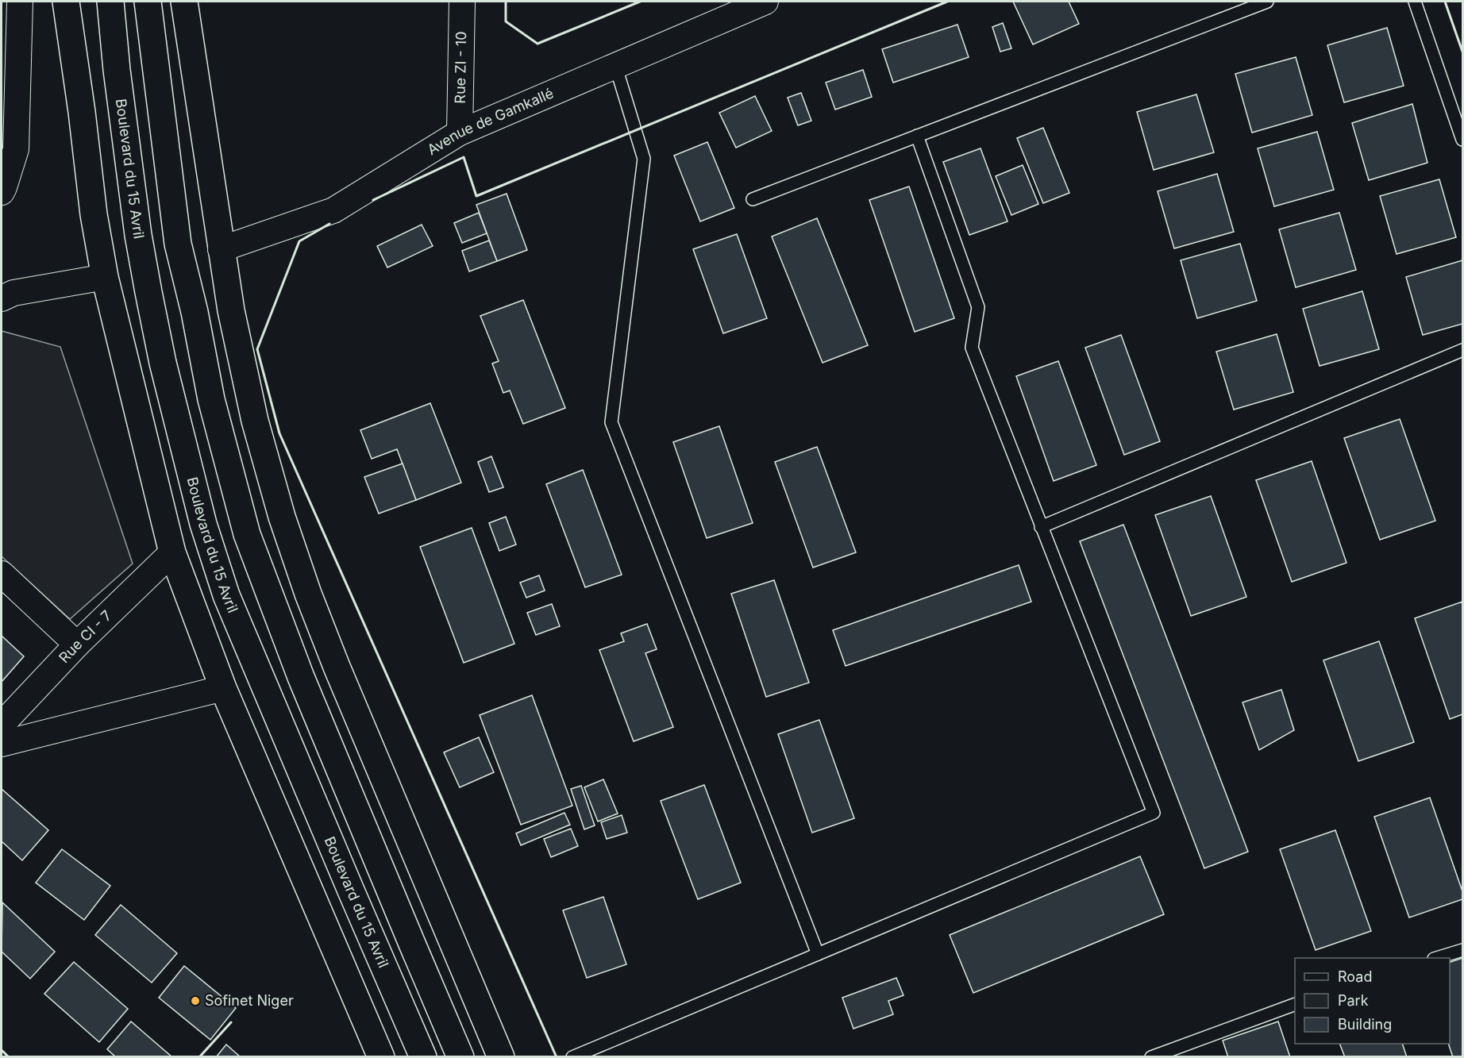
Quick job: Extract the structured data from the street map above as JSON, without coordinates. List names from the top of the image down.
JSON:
{
  "streets": {
    "main road": ["Boulevard du 15 Avril"],
    "street": ["Rue ZI - 10", "Avenue de Gamkallé", "Rue CI - 7"]
  },
  "crossings": [
    ["Rue ZI - 10", "Avenue de Gamkallé"]
  ],
  "places": ["Sofinet Niger"],
  "legend": ["Road", "Park", "Building"]
}
